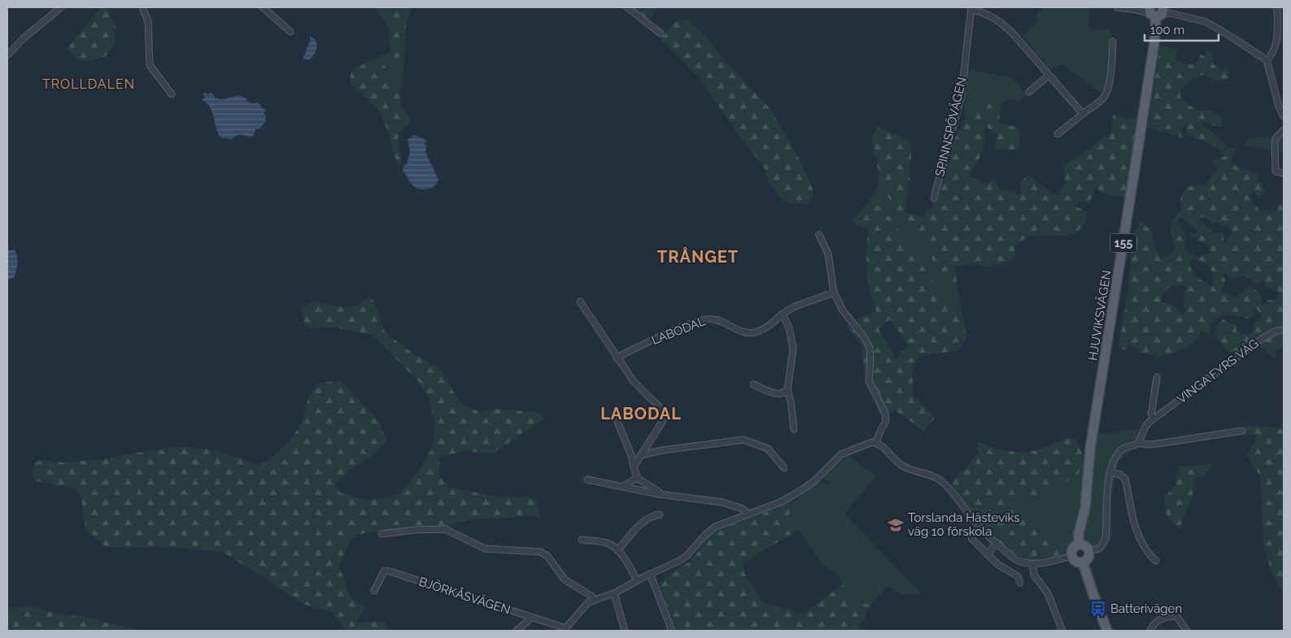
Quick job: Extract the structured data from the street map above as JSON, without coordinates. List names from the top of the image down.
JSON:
{
  "streets": {
    "main road": ["155", "HJUVIKSVÄGEN"],
    "street": [
      "SPINNSPÖVÄGEN",
      "LABODAL",
      "VINGA FYRS VÄG",
      "BJÖRKÅSVÄGEN"
    ]
  },
  "districts": ["TROLLDALEN", "TRÅNGET", "LABODAL"],
  "places": {
    "school or university": ["Torslanda Hästeviks väg 10 förskola"],
    "bus stop": ["Batterivägen"]
  },
  "scale_bar": "100 m"
}
